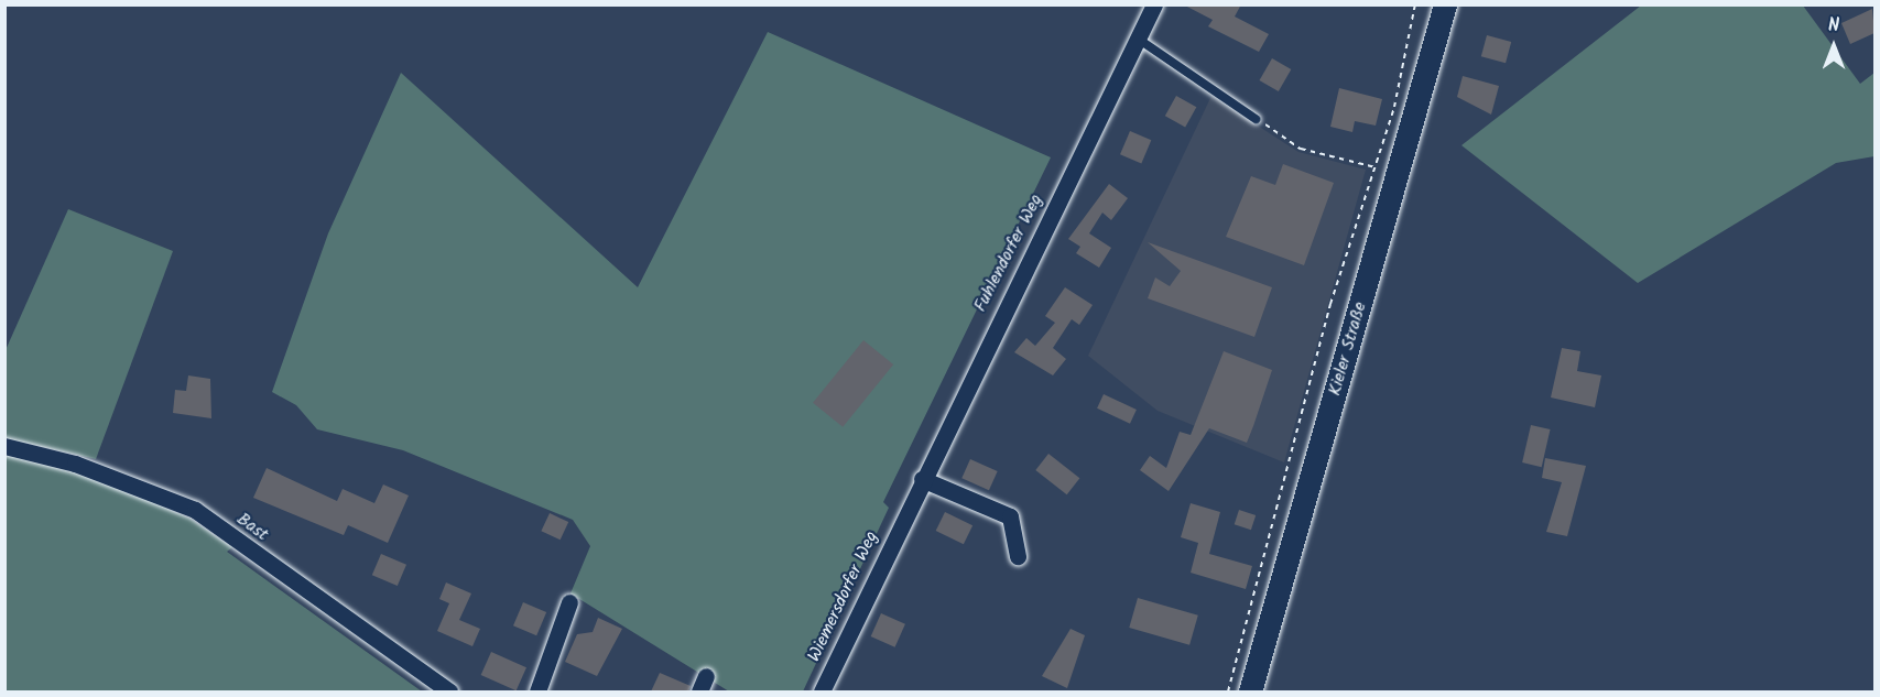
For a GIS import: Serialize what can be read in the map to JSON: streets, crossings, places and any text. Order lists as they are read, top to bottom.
{
  "streets": {
    "main road": ["Kieler Straße"],
    "street": ["Fuhlendorfer Weg", "Bast", "Wiemersdorfer Weg"]
  },
  "crossings": [
    ["Fuhlendorfer Weg", "Wiemersdorfer Weg"]
  ],
  "north": "top"
}
